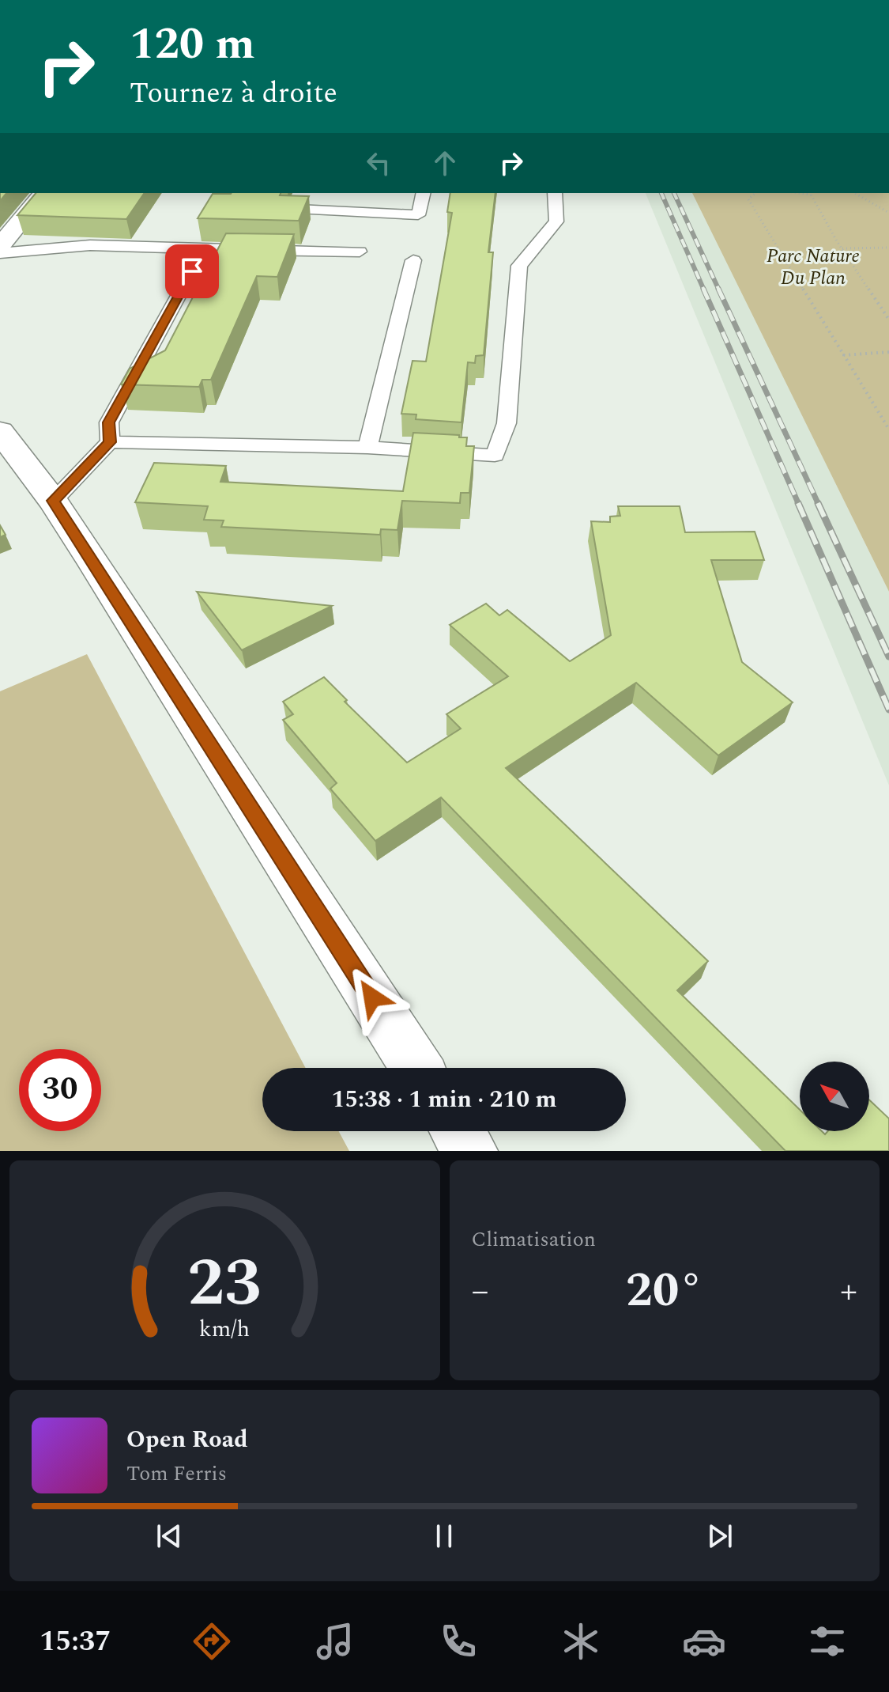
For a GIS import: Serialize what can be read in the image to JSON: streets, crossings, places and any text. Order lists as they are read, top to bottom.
{
  "parks": ["Parc Nature Du Plan"],
  "north": "top left",
  "page": {
    "turn": ["120 m", "Tournez à droite"],
    "limit": "30",
    "trip": "15:38 · 1 min · 210 m",
    "tile": "Climatisation",
    "heat": ["−", "20°", "+"],
    "song": ["Open Road", "Tom Ferris"],
    "tabs": "15:37",
    "gauge": ["23", "km/h"]
  }
}
